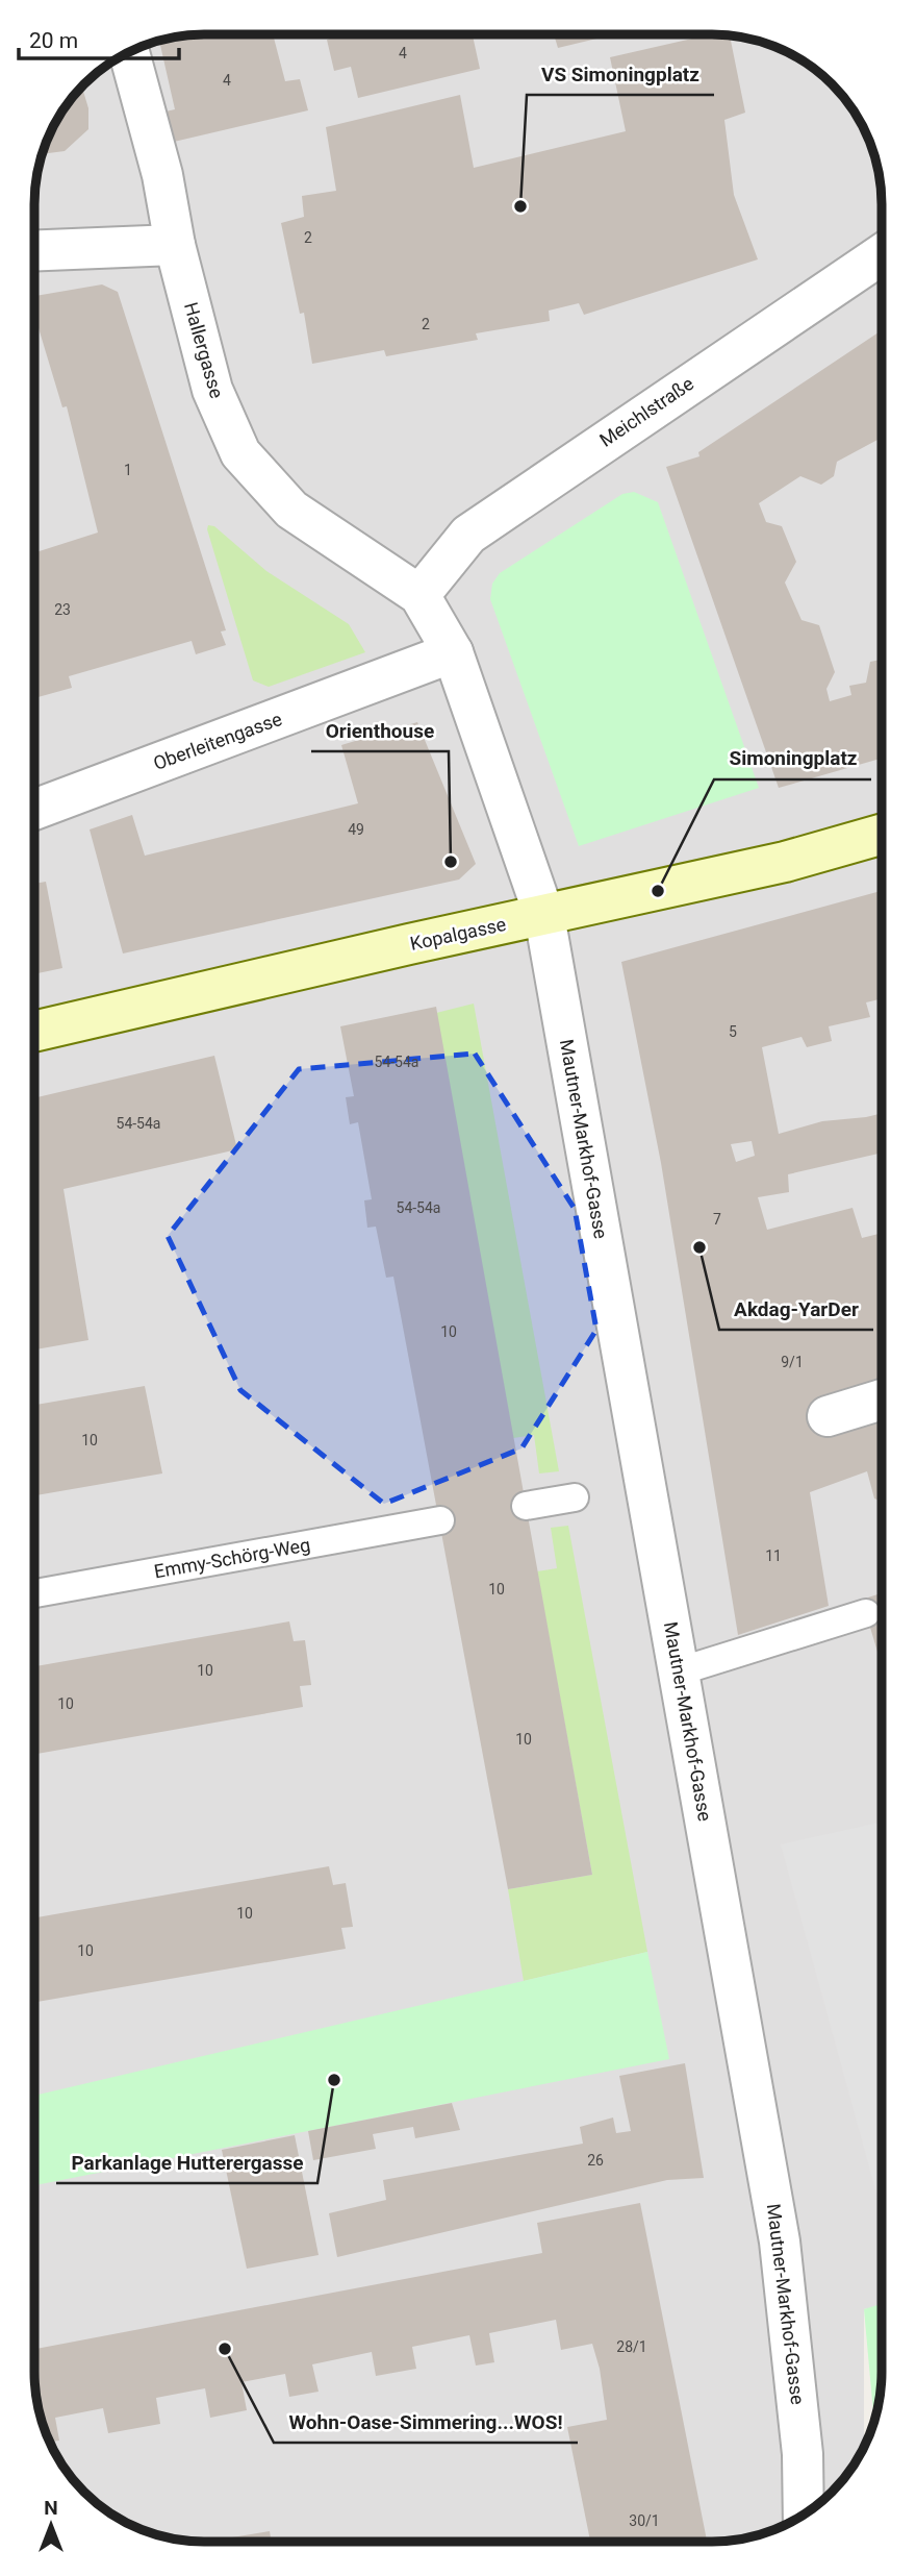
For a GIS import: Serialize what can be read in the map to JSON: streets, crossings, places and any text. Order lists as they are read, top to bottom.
{
  "streets": {
    "street": [
      "Hallergasse",
      "Meichlstraße",
      "Oberleitengasse",
      "Kopalgasse",
      "Mautner-Markhof-Gasse"
    ],
    "lane": ["Emmy-Schörg-Weg"]
  },
  "crossings": [
    ["Hallergasse", "Meichlstraße"],
    ["Hallergasse", "Oberleitengasse"],
    ["Hallergasse", "Mautner-Markhof-Gasse"],
    ["Oberleitengasse", "Mautner-Markhof-Gasse"],
    ["Kopalgasse", "Mautner-Markhof-Gasse"]
  ],
  "places": [
    "VS Simoningplatz",
    "Orienthouse",
    "Simoningplatz",
    "Akdag-YarDer",
    "Parkanlage Hutterergasse",
    "Wohn-Oase-Simmering...WOS!"
  ],
  "house_numbers": [
    "4",
    "4",
    "2",
    "2",
    "1",
    "23",
    "49",
    "5",
    "54-54a",
    "54-54a",
    "54-54a",
    "7",
    "10",
    "9/1",
    "10",
    "11",
    "10",
    "10",
    "10",
    "10",
    "10",
    "10",
    "26",
    "28/1",
    "30/1"
  ],
  "scale_bar": "20 m",
  "north": "top"
}
